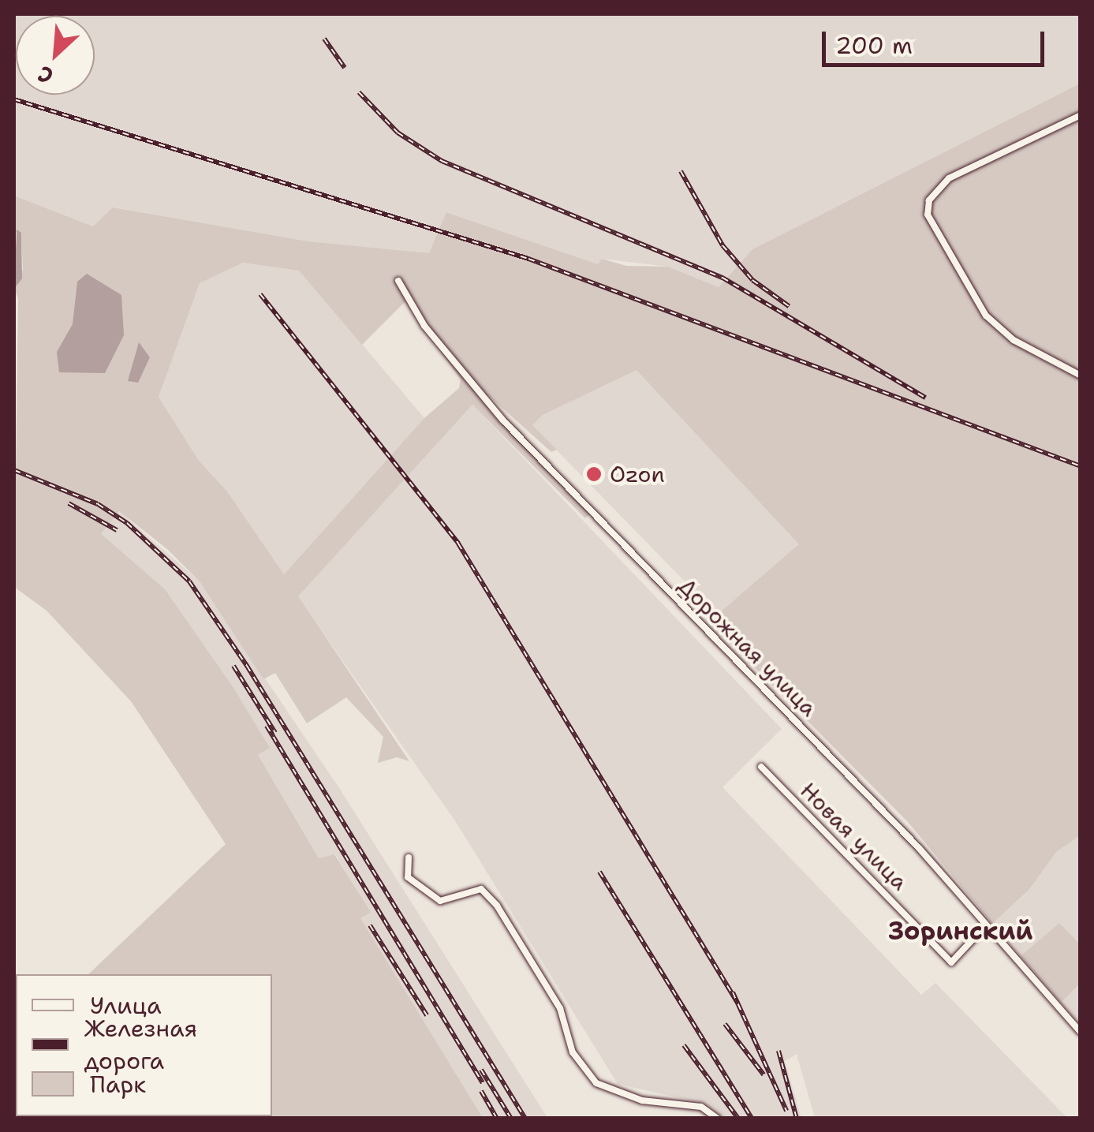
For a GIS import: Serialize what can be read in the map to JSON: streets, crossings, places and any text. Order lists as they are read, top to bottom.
{
  "streets": {
    "street": ["Дорожная улица", "Новая улица"]
  },
  "crossings": [
    ["Дорожная улица", "Новая улица"]
  ],
  "districts": ["Зоринский"],
  "places": ["Ozon"],
  "legend": ["Улица", "Железная дорога", "Парк"],
  "scale_bar": "200 m",
  "north": "bottom left"
}
